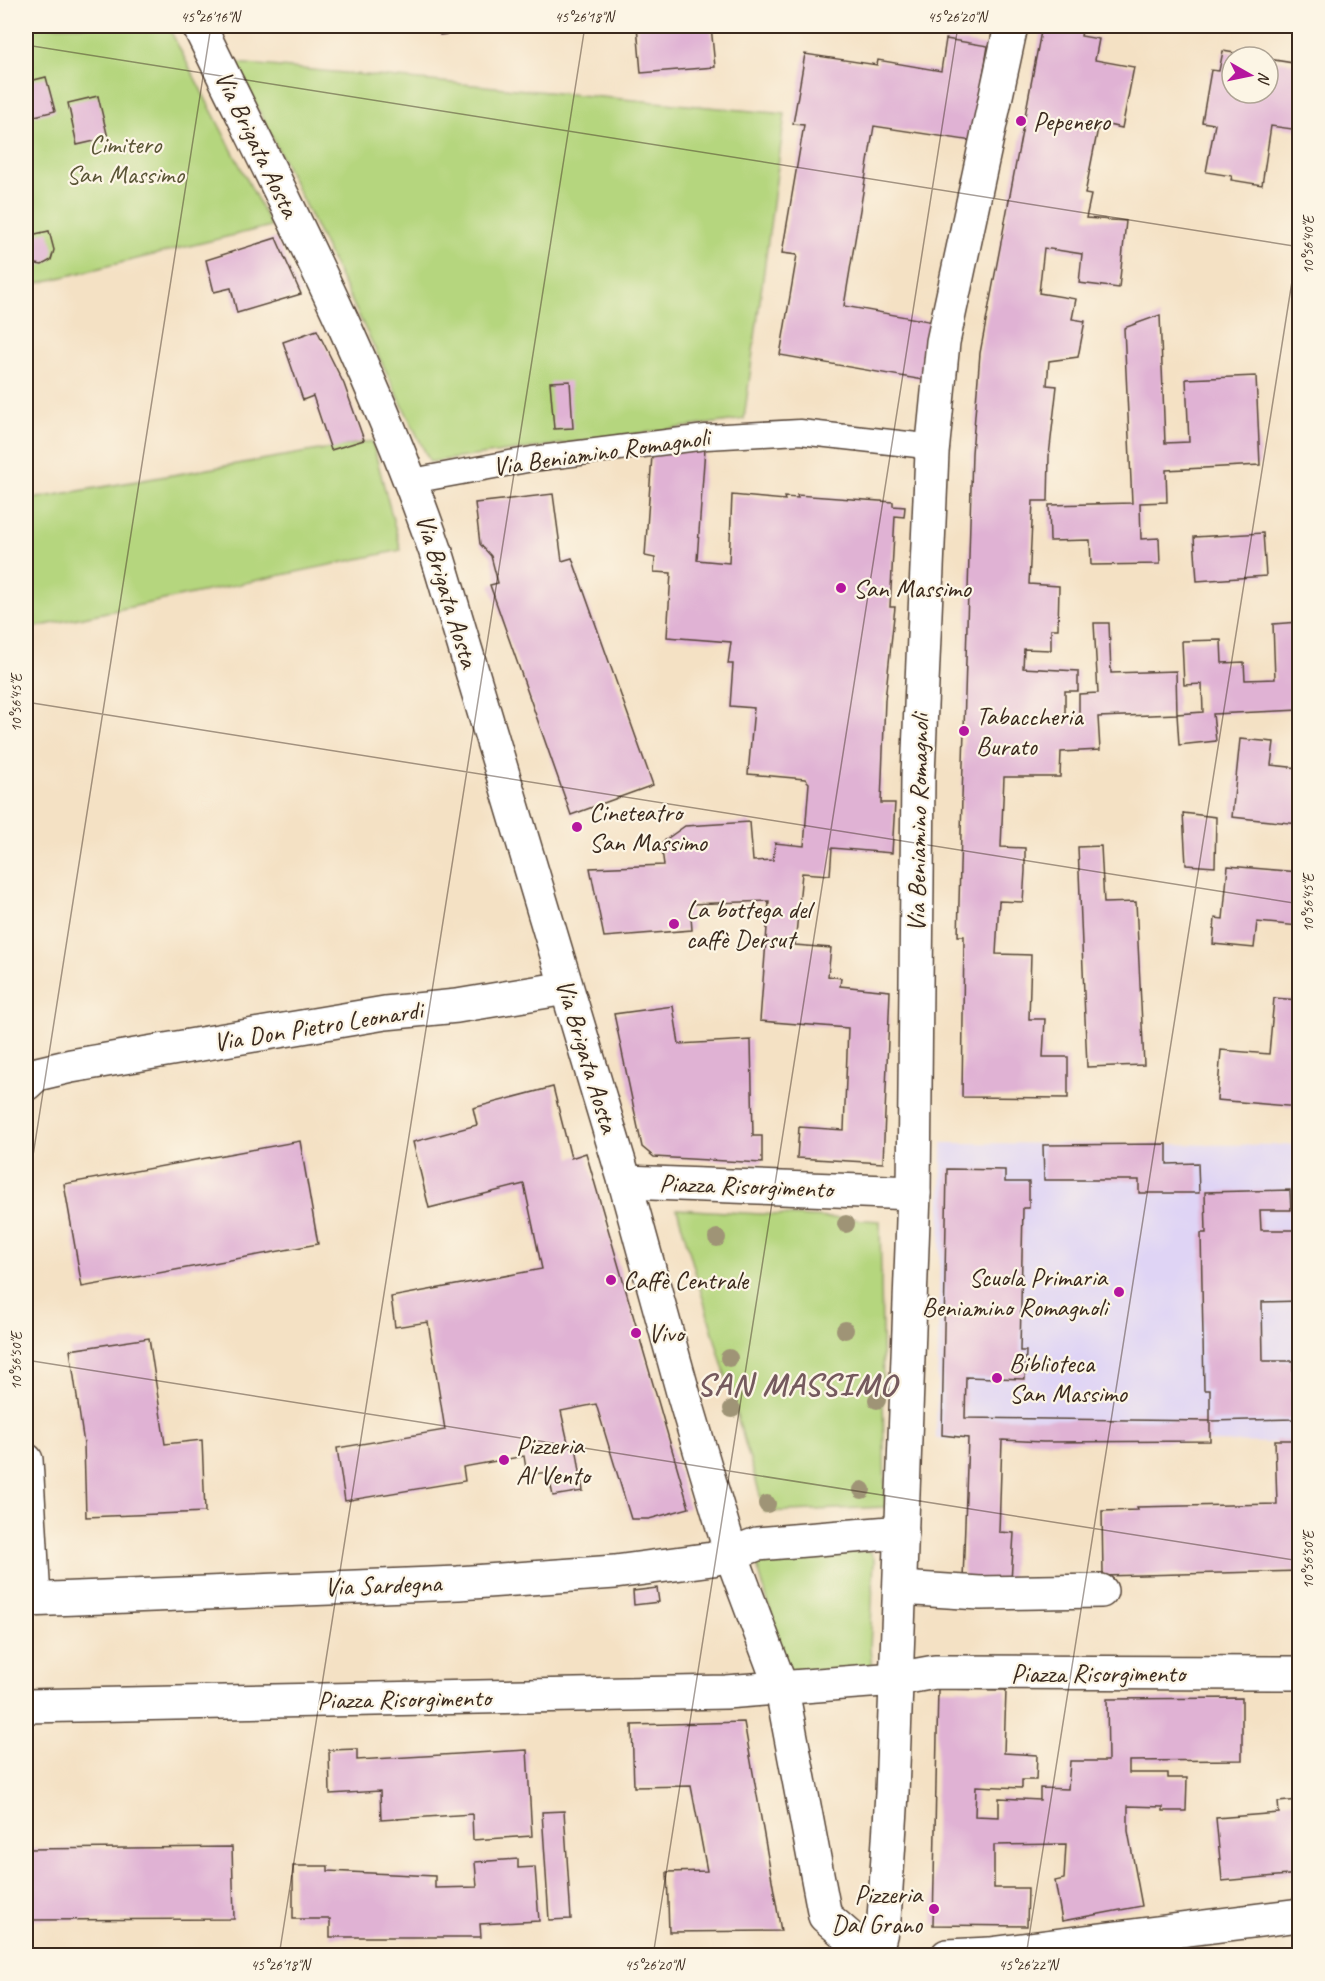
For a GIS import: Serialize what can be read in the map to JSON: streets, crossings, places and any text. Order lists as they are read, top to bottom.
{
  "streets": {
    "street": [
      "Via Brigata Aosta",
      "Via Beniamino Romagnoli",
      "Via Don Pietro Leonardi",
      "Piazza Risorgimento",
      "Via Sardegna"
    ]
  },
  "crossings": [
    ["Via Brigata Aosta", "Via Beniamino Romagnoli"],
    ["Via Brigata Aosta", "Via Don Pietro Leonardi"],
    ["Via Brigata Aosta", "Piazza Risorgimento"],
    ["Via Beniamino Romagnoli", "Piazza Risorgimento"],
    ["Piazza Risorgimento", "Via Sardegna"]
  ],
  "districts": ["SAN MASSIMO"],
  "parks": ["Cimitero San Massimo"],
  "places": [
    "Pepenero",
    "San Massimo",
    "Tabaccheria Burato",
    "Cineteatro San Massimo",
    "La bottega del caffè Dersut",
    "Caffè Centrale",
    "Scuola Primaria Beniamino Romagnoli",
    "Vivo",
    "Biblioteca San Massimo",
    "Pizzeria Al Vento",
    "Pizzeria Dal Grano"
  ],
  "north": "right",
  "coordinates": [
    "45°26'16\"N",
    "45°26'18\"N",
    "45°26'20\"N",
    "10°56'40\"E",
    "10°56'45\"E",
    "10°56'50\"E",
    "45°26'22\"N"
  ]
}
